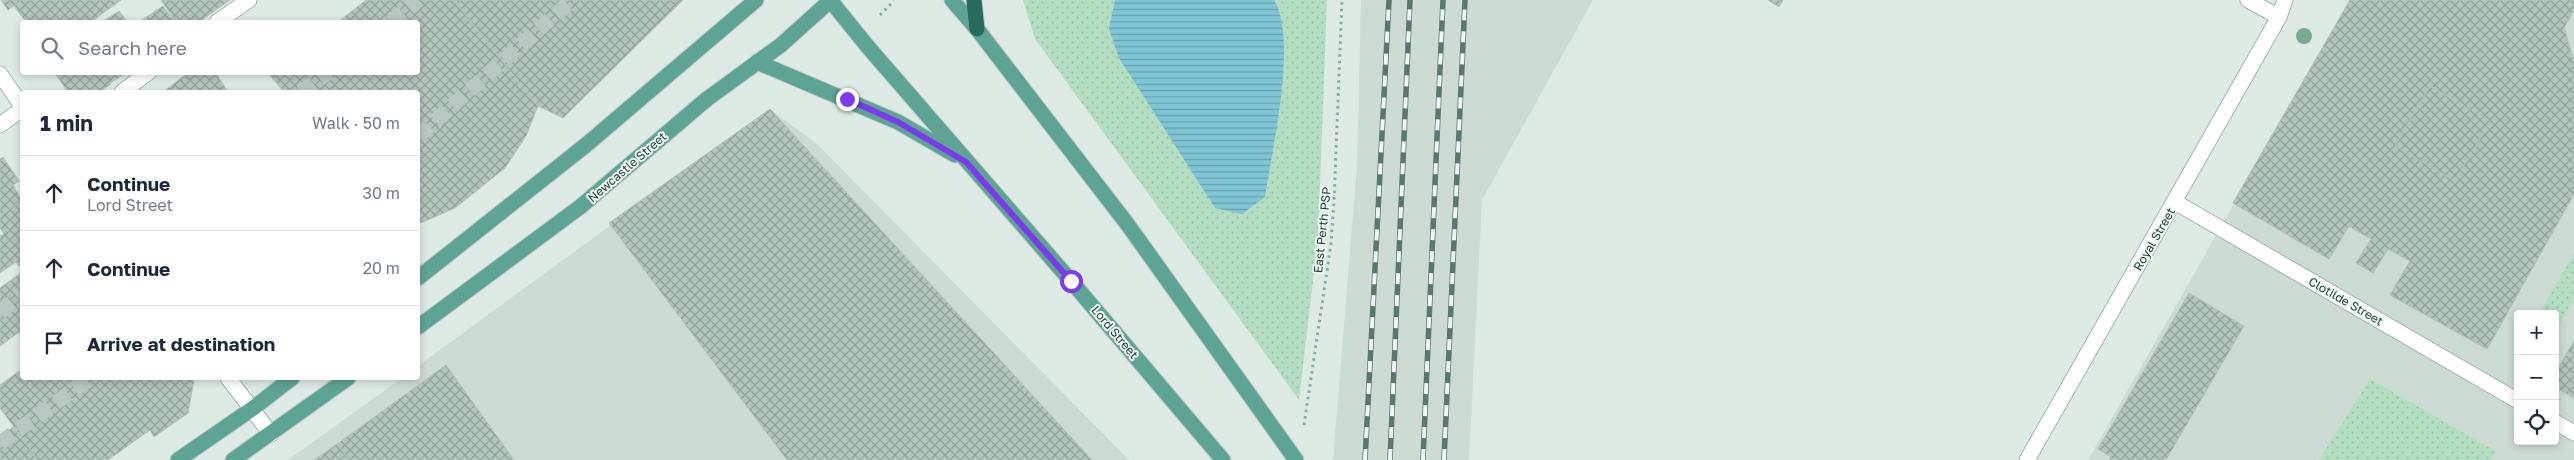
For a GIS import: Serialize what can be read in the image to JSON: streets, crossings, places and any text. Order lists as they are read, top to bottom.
{
  "streets": {
    "main road": ["Newcastle Street", "Lord Street"],
    "street": ["Royal Street", "Clotilde Street"],
    "path": ["East Perth PSP"]
  },
  "crossings": [
    ["Newcastle Street", "Lord Street"],
    ["Royal Street", "Clotilde Street"]
  ],
  "page": {
    "search": "Search here",
    "heading": ["1 min", "Walk · 50 m"],
    "list": [
      ["Continue", "Lord Street", "30 m"],
      ["Continue", "20 m"],
      "Arrive at destination"
    ],
    "map_buttons": ["+", "−"]
  }
}
